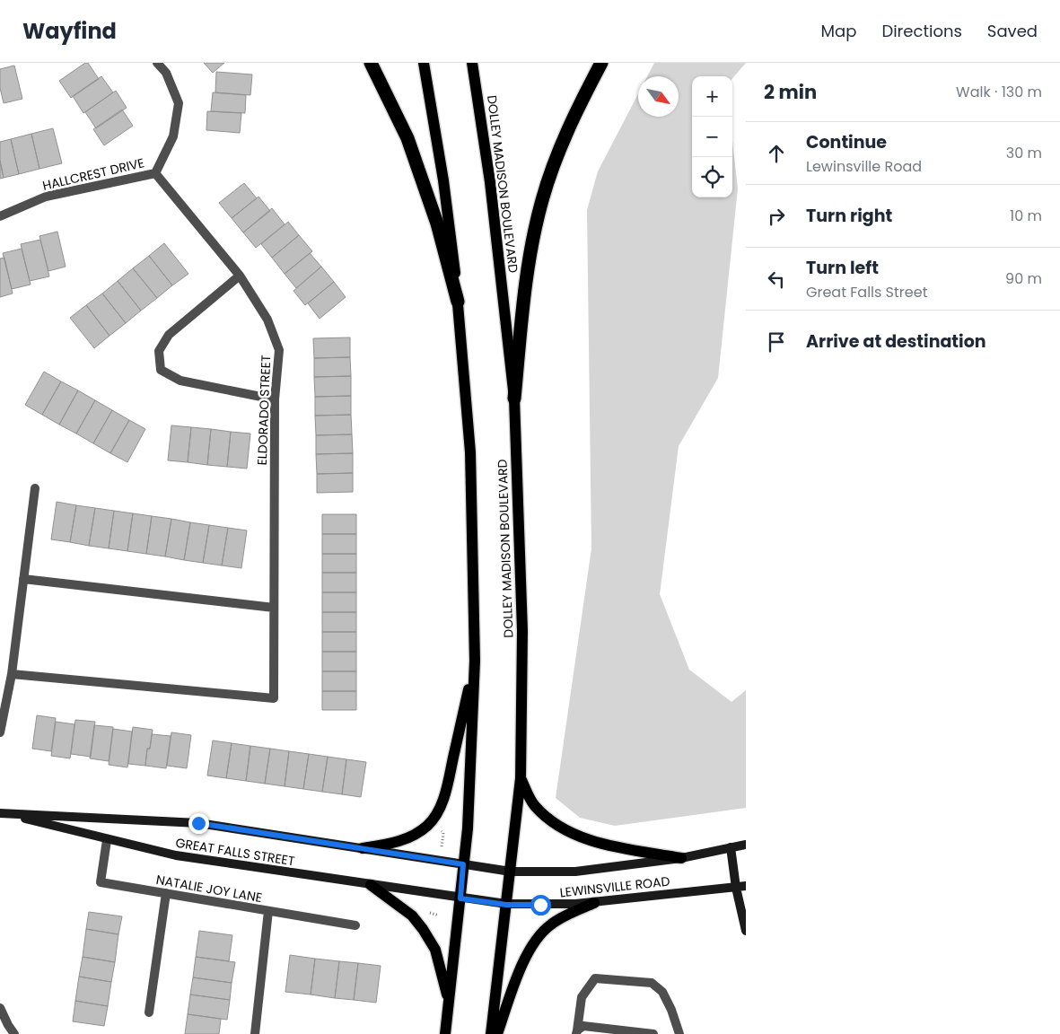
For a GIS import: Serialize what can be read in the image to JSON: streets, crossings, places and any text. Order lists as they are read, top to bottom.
{
  "streets": {
    "main road": ["DOLLEY MADISON BOULEVARD", "GREAT FALLS STREET", "LEWINSVILLE ROAD"],
    "street": ["HALLCREST DRIVE", "ELDORADO STREET", "NATALIE JOY LANE"]
  },
  "crossings": [
    ["HALLCREST DRIVE", "ELDORADO STREET"],
    ["DOLLEY MADISON BOULEVARD", "LEWINSVILLE ROAD"],
    ["GREAT FALLS STREET", "LEWINSVILLE ROAD"],
    ["GREAT FALLS STREET", "NATALIE JOY LANE"]
  ],
  "north": "bottom right",
  "page": {
    "header": "Wayfind",
    "nav": ["Map", "Directions", "Saved"],
    "heading": ["2 min", "Walk · 130 m"],
    "map_buttons": ["+", "−"],
    "list": [
      ["Continue", "Lewinsville Road", "30 m"],
      ["Turn right", "10 m"],
      ["Turn left", "Great Falls Street", "90 m"],
      "Arrive at destination"
    ]
  }
}
